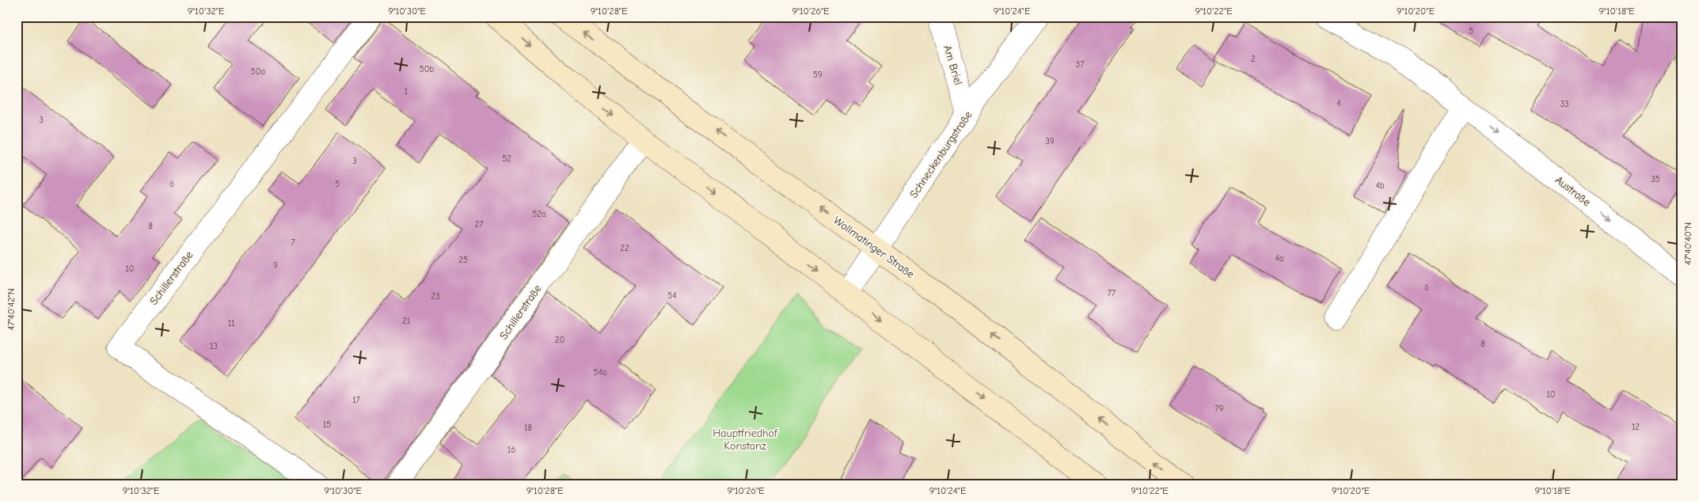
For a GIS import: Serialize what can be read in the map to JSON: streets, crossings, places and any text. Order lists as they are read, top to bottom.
{
  "streets": {
    "main road": ["Wollmatinger Straße"],
    "street": [
      "Am Briel",
      "Schneckenburgstraße",
      "Austraße",
      "Schillerstraße"
    ]
  },
  "crossings": [
    ["Am Briel", "Schneckenburgstraße"],
    ["Schneckenburgstraße", "Wollmatinger Straße"]
  ],
  "one_way": ["Austraße"],
  "parks": ["Hauptfriedhof Konstanz"],
  "house_numbers": [
    "5",
    "2",
    "37",
    "50b",
    "50a",
    "59",
    "1",
    "4",
    "33",
    "3",
    "39",
    "52",
    "3",
    "35",
    "6",
    "5",
    "4b",
    "52a",
    "27",
    "8",
    "7",
    "22",
    "4a",
    "25",
    "9",
    "10",
    "6",
    "77",
    "54",
    "23",
    "21",
    "11",
    "20",
    "8",
    "13",
    "54a",
    "10",
    "17",
    "79",
    "15",
    "12",
    "18",
    "16"
  ],
  "coordinates": [
    "9°10'32\"E",
    "9°10'30\"E",
    "9°10'28\"E",
    "9°10'26\"E",
    "9°10'24\"E",
    "9°10'22\"E",
    "9°10'20\"E",
    "9°10'18\"E",
    "47°40'40\"N",
    "47°40'42\"N"
  ]
}
